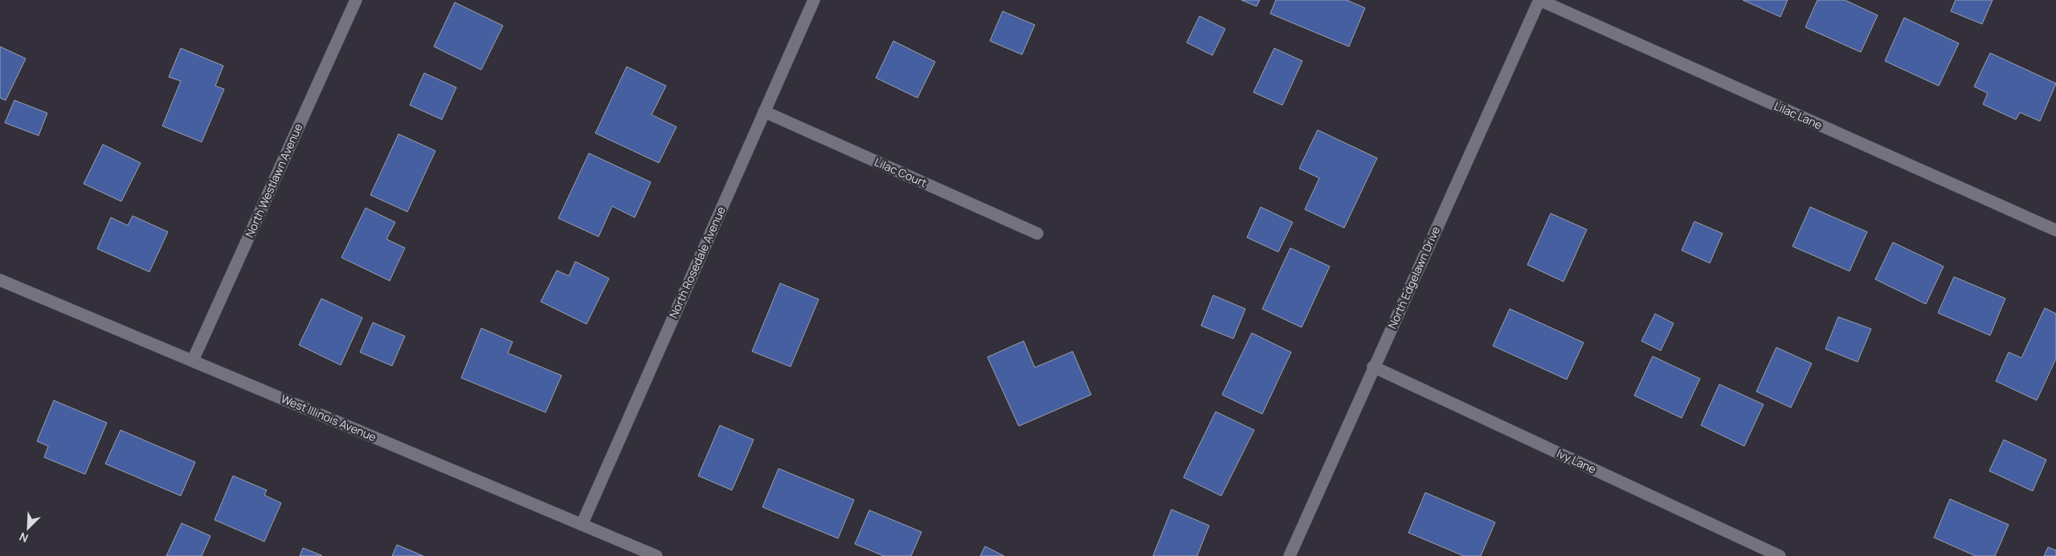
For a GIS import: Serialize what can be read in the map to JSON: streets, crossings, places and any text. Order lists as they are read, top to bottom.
{
  "streets": {
    "street": [
      "Lilac Lane",
      "Lilac Court",
      "North Westlawn Avenue",
      "North Rosedale Avenue",
      "North Edgelawn Drive",
      "West Illinois Avenue",
      "Ivy Lane"
    ]
  },
  "crossings": [
    ["Lilac Lane", "North Edgelawn Drive"],
    ["Lilac Court", "North Rosedale Avenue"],
    ["North Westlawn Avenue", "West Illinois Avenue"],
    ["North Rosedale Avenue", "West Illinois Avenue"],
    ["North Edgelawn Drive", "Ivy Lane"]
  ],
  "north": "bottom left"
}
